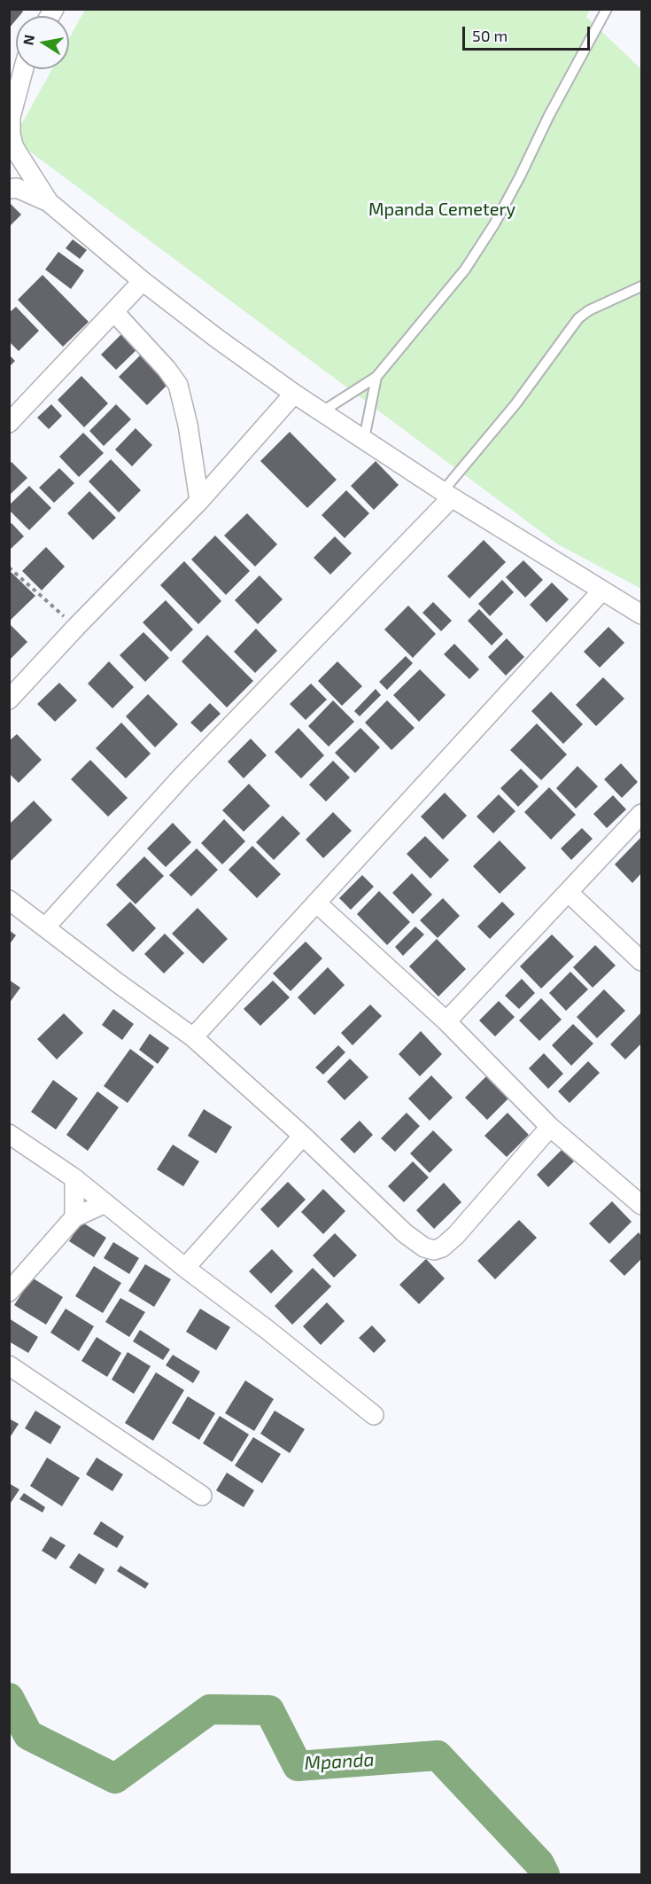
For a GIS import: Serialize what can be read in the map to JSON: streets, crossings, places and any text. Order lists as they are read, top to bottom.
{
  "water": ["Mpanda"],
  "parks": ["Mpanda Cemetery"],
  "scale_bar": "50 m",
  "north": "left"
}
